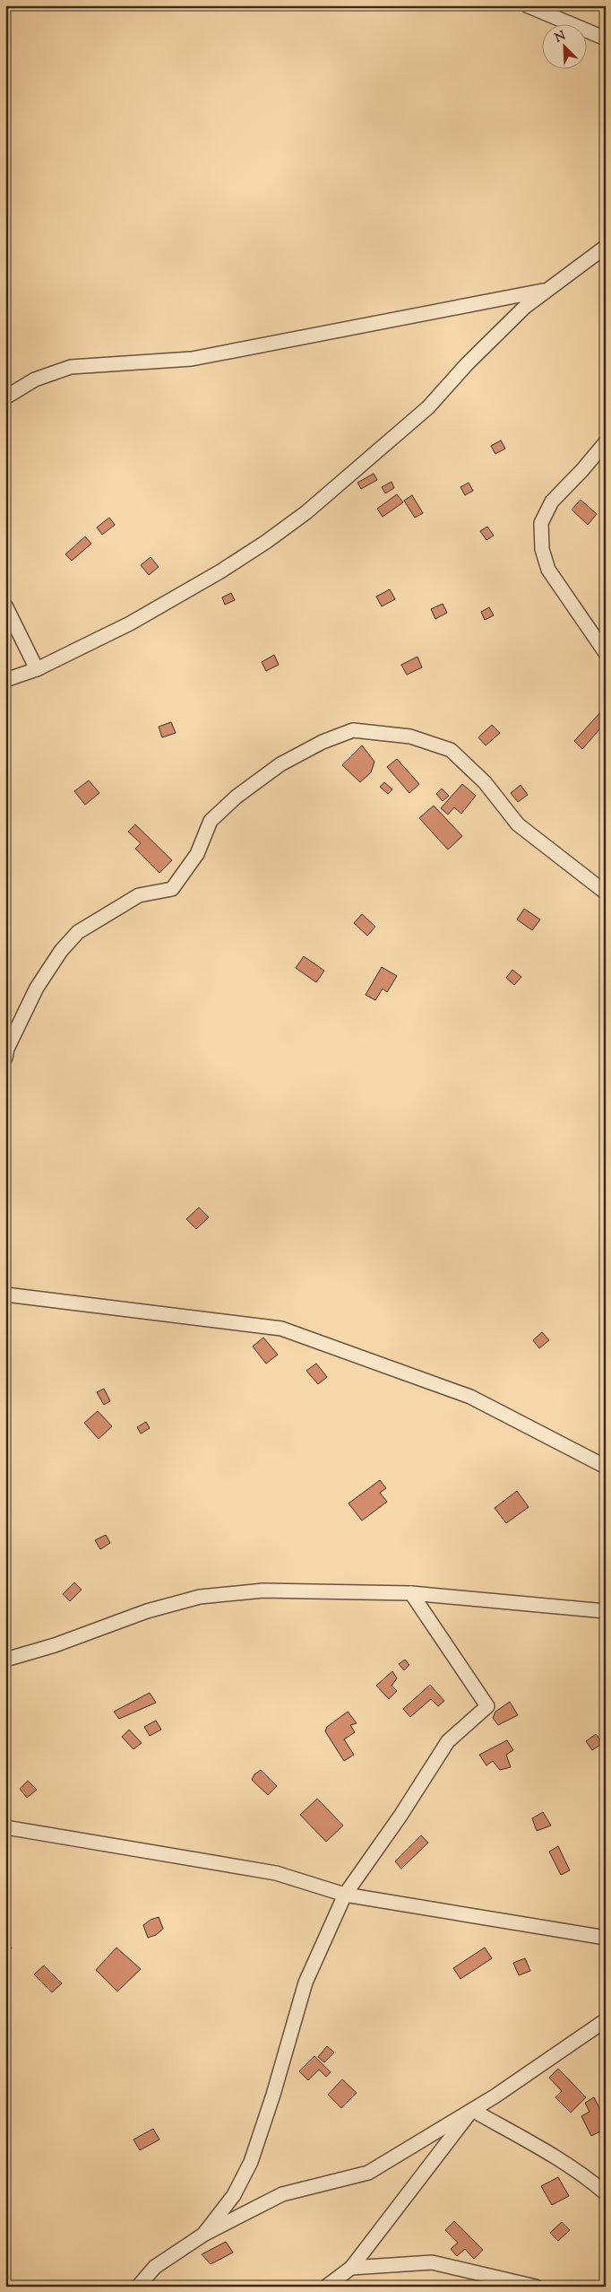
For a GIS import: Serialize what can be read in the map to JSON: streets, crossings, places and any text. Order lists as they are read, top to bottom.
{
  "north": "top left"
}
